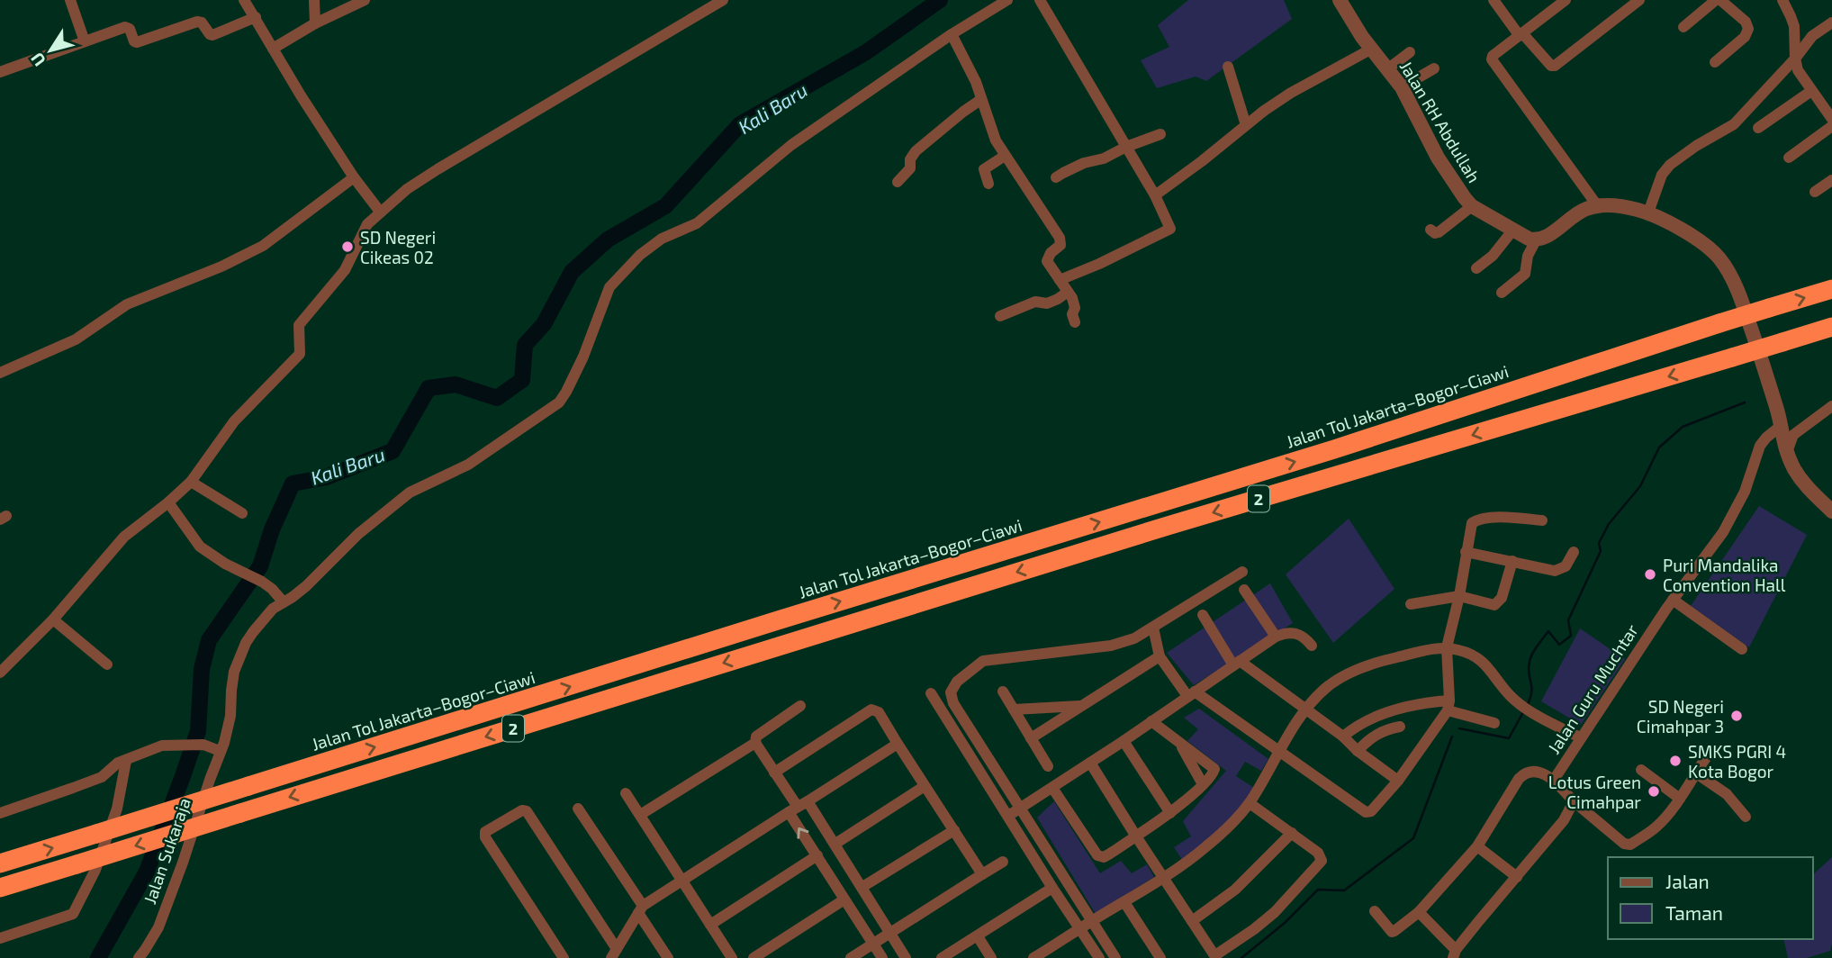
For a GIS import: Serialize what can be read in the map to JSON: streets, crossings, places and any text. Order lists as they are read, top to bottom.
{
  "streets": {
    "highway": ["Jalan Tol Jakarta–Bogor–Ciawi", "2"],
    "street": ["Jalan RH Abdullah", "Jalan Guru Muchtar", "Jalan Sukaraja"]
  },
  "water": ["Kali Baru"],
  "places": [
    "SD Negeri Cikeas 02",
    "Puri Mandalika Convention Hall",
    "SD Negeri Cimahpar 3",
    "SMKS PGRI 4 Kota Bogor",
    "Lotus Green Cimahpar"
  ],
  "legend": ["Jalan", "Taman"],
  "north": "bottom left"
}
